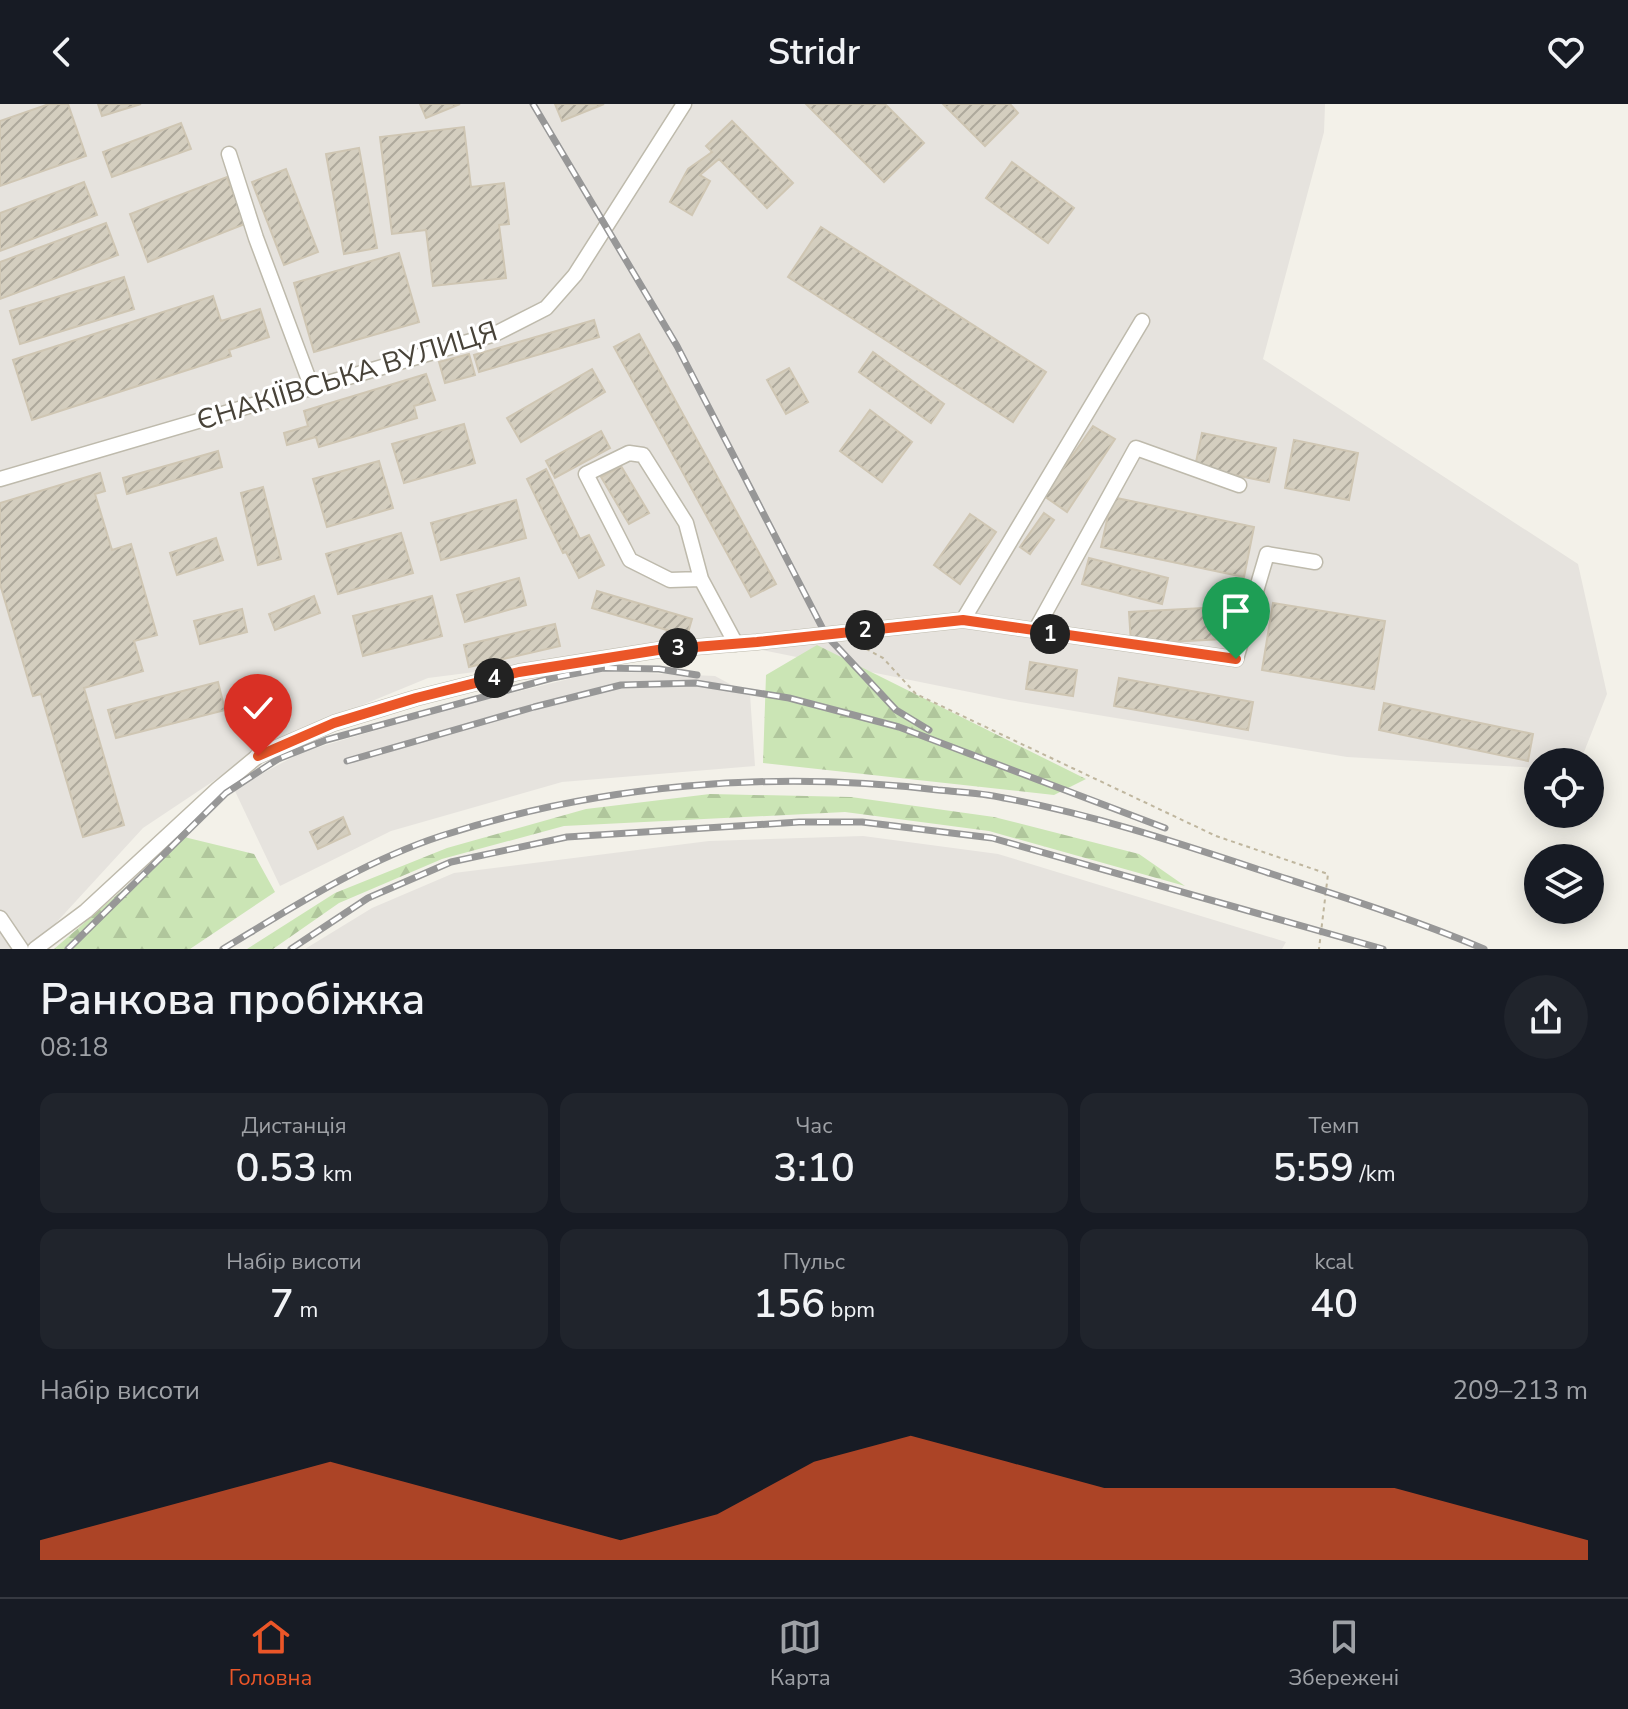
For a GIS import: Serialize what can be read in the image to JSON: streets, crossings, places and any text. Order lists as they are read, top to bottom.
{
  "streets": {
    "street": ["ЄНАКІЇВСЬКА ВУЛИЦЯ"]
  },
  "page": {
    "header": "Stridr",
    "pins": [
      "2",
      "1",
      "3",
      "4"
    ],
    "heading": ["Ранкова пробіжка", "08:18"],
    "stats": [
      ["Дистанція", "0.53 km"],
      ["Час", "3:10"],
      ["Темп", "5:59 /km"],
      ["Набір висоти", "7 m"],
      ["Пульс", "156 bpm"],
      ["kcal", "40"]
    ],
    "chart": ["Набір висоти", "209–213 m"],
    "tabs": ["Головна", "Карта", "Збережені"]
  }
}
